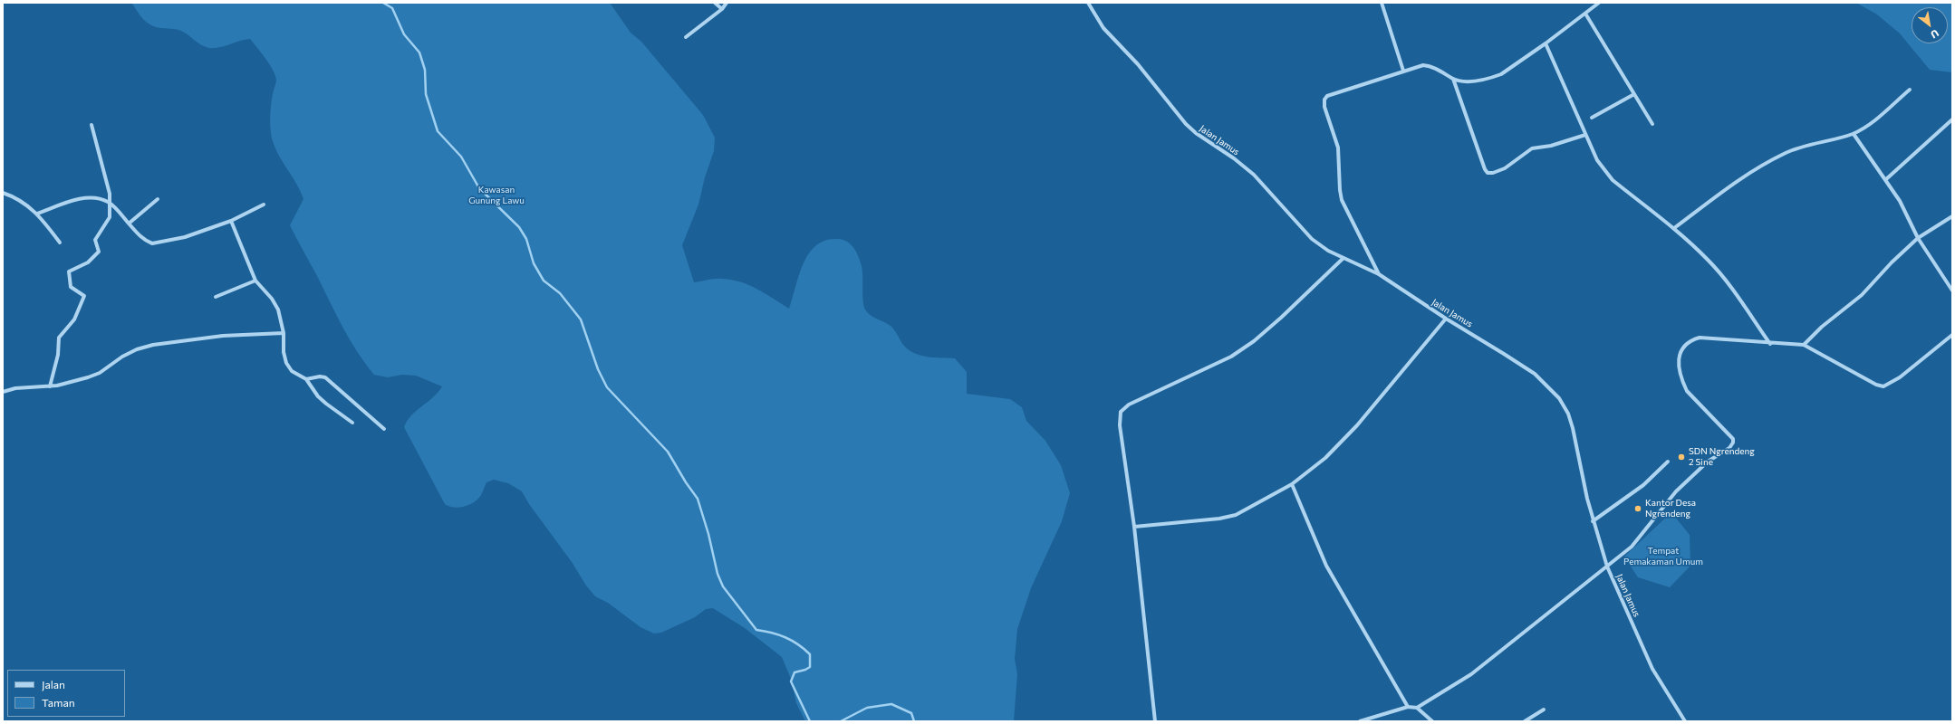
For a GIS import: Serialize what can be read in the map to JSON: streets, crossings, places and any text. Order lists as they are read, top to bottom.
{
  "streets": {
    "street": ["Jalan Jamus"]
  },
  "parks": ["Kawasan Gunung Lawu", "Tempat Pemakaman Umum"],
  "places": ["SDN Ngrendeng 2 Sine", "Kantor Desa Ngrendeng"],
  "legend": ["Jalan", "Taman"],
  "north": "bottom right"
}
